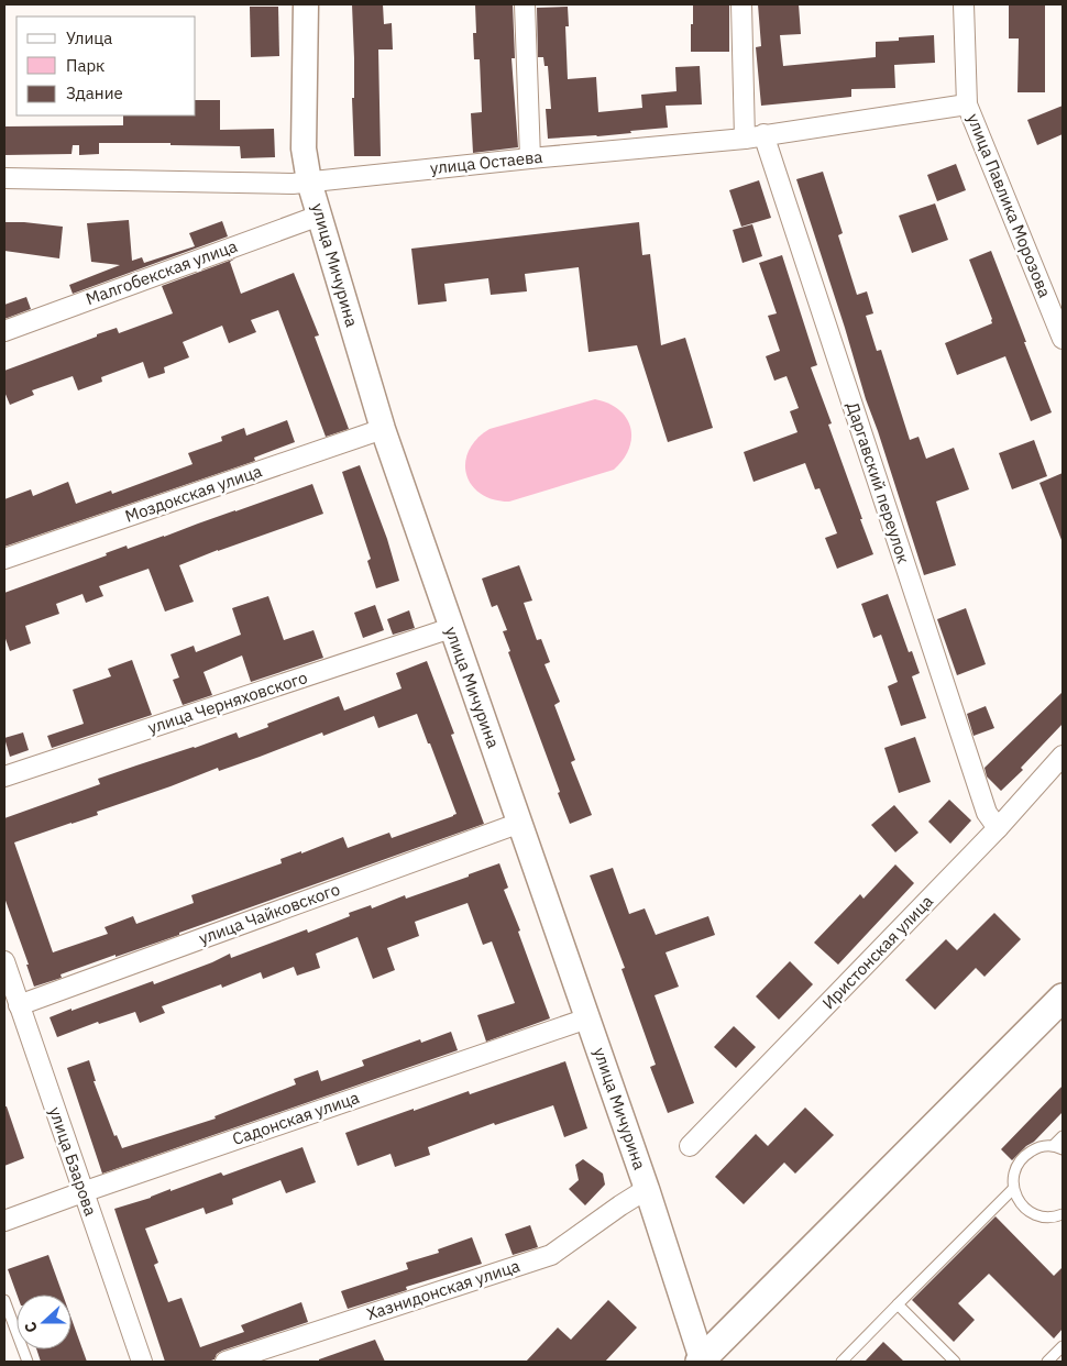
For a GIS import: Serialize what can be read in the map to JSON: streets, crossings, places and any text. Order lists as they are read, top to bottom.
{
  "streets": {
    "street": [
      "улица Остаева",
      "улица Павлика Морозова",
      "улица Мичурина",
      "Малгобекская улица",
      "Даргавский переулок",
      "Моздокская улица",
      "улица Черняховского",
      "улица Чайковского",
      "Иристонская улица",
      "Садонская улица",
      "улица Бзарова",
      "Хазнидонская улица"
    ]
  },
  "crossings": [
    ["улица Остаева", "улица Павлика Морозова"],
    ["улица Остаева", "улица Мичурина"],
    ["улица Остаева", "Даргавский переулок"],
    ["улица Мичурина", "Малгобекская улица"],
    ["улица Мичурина", "Моздокская улица"],
    ["улица Мичурина", "улица Черняховского"],
    ["улица Мичурина", "улица Чайковского"],
    ["улица Мичурина", "Садонская улица"],
    ["улица Мичурина", "Хазнидонская улица"],
    ["Даргавский переулок", "Иристонская улица"],
    ["улица Чайковского", "улица Бзарова"],
    ["Садонская улица", "улица Бзарова"]
  ],
  "legend": ["Улица", "Парк", "Здание"],
  "north": "left"
}
